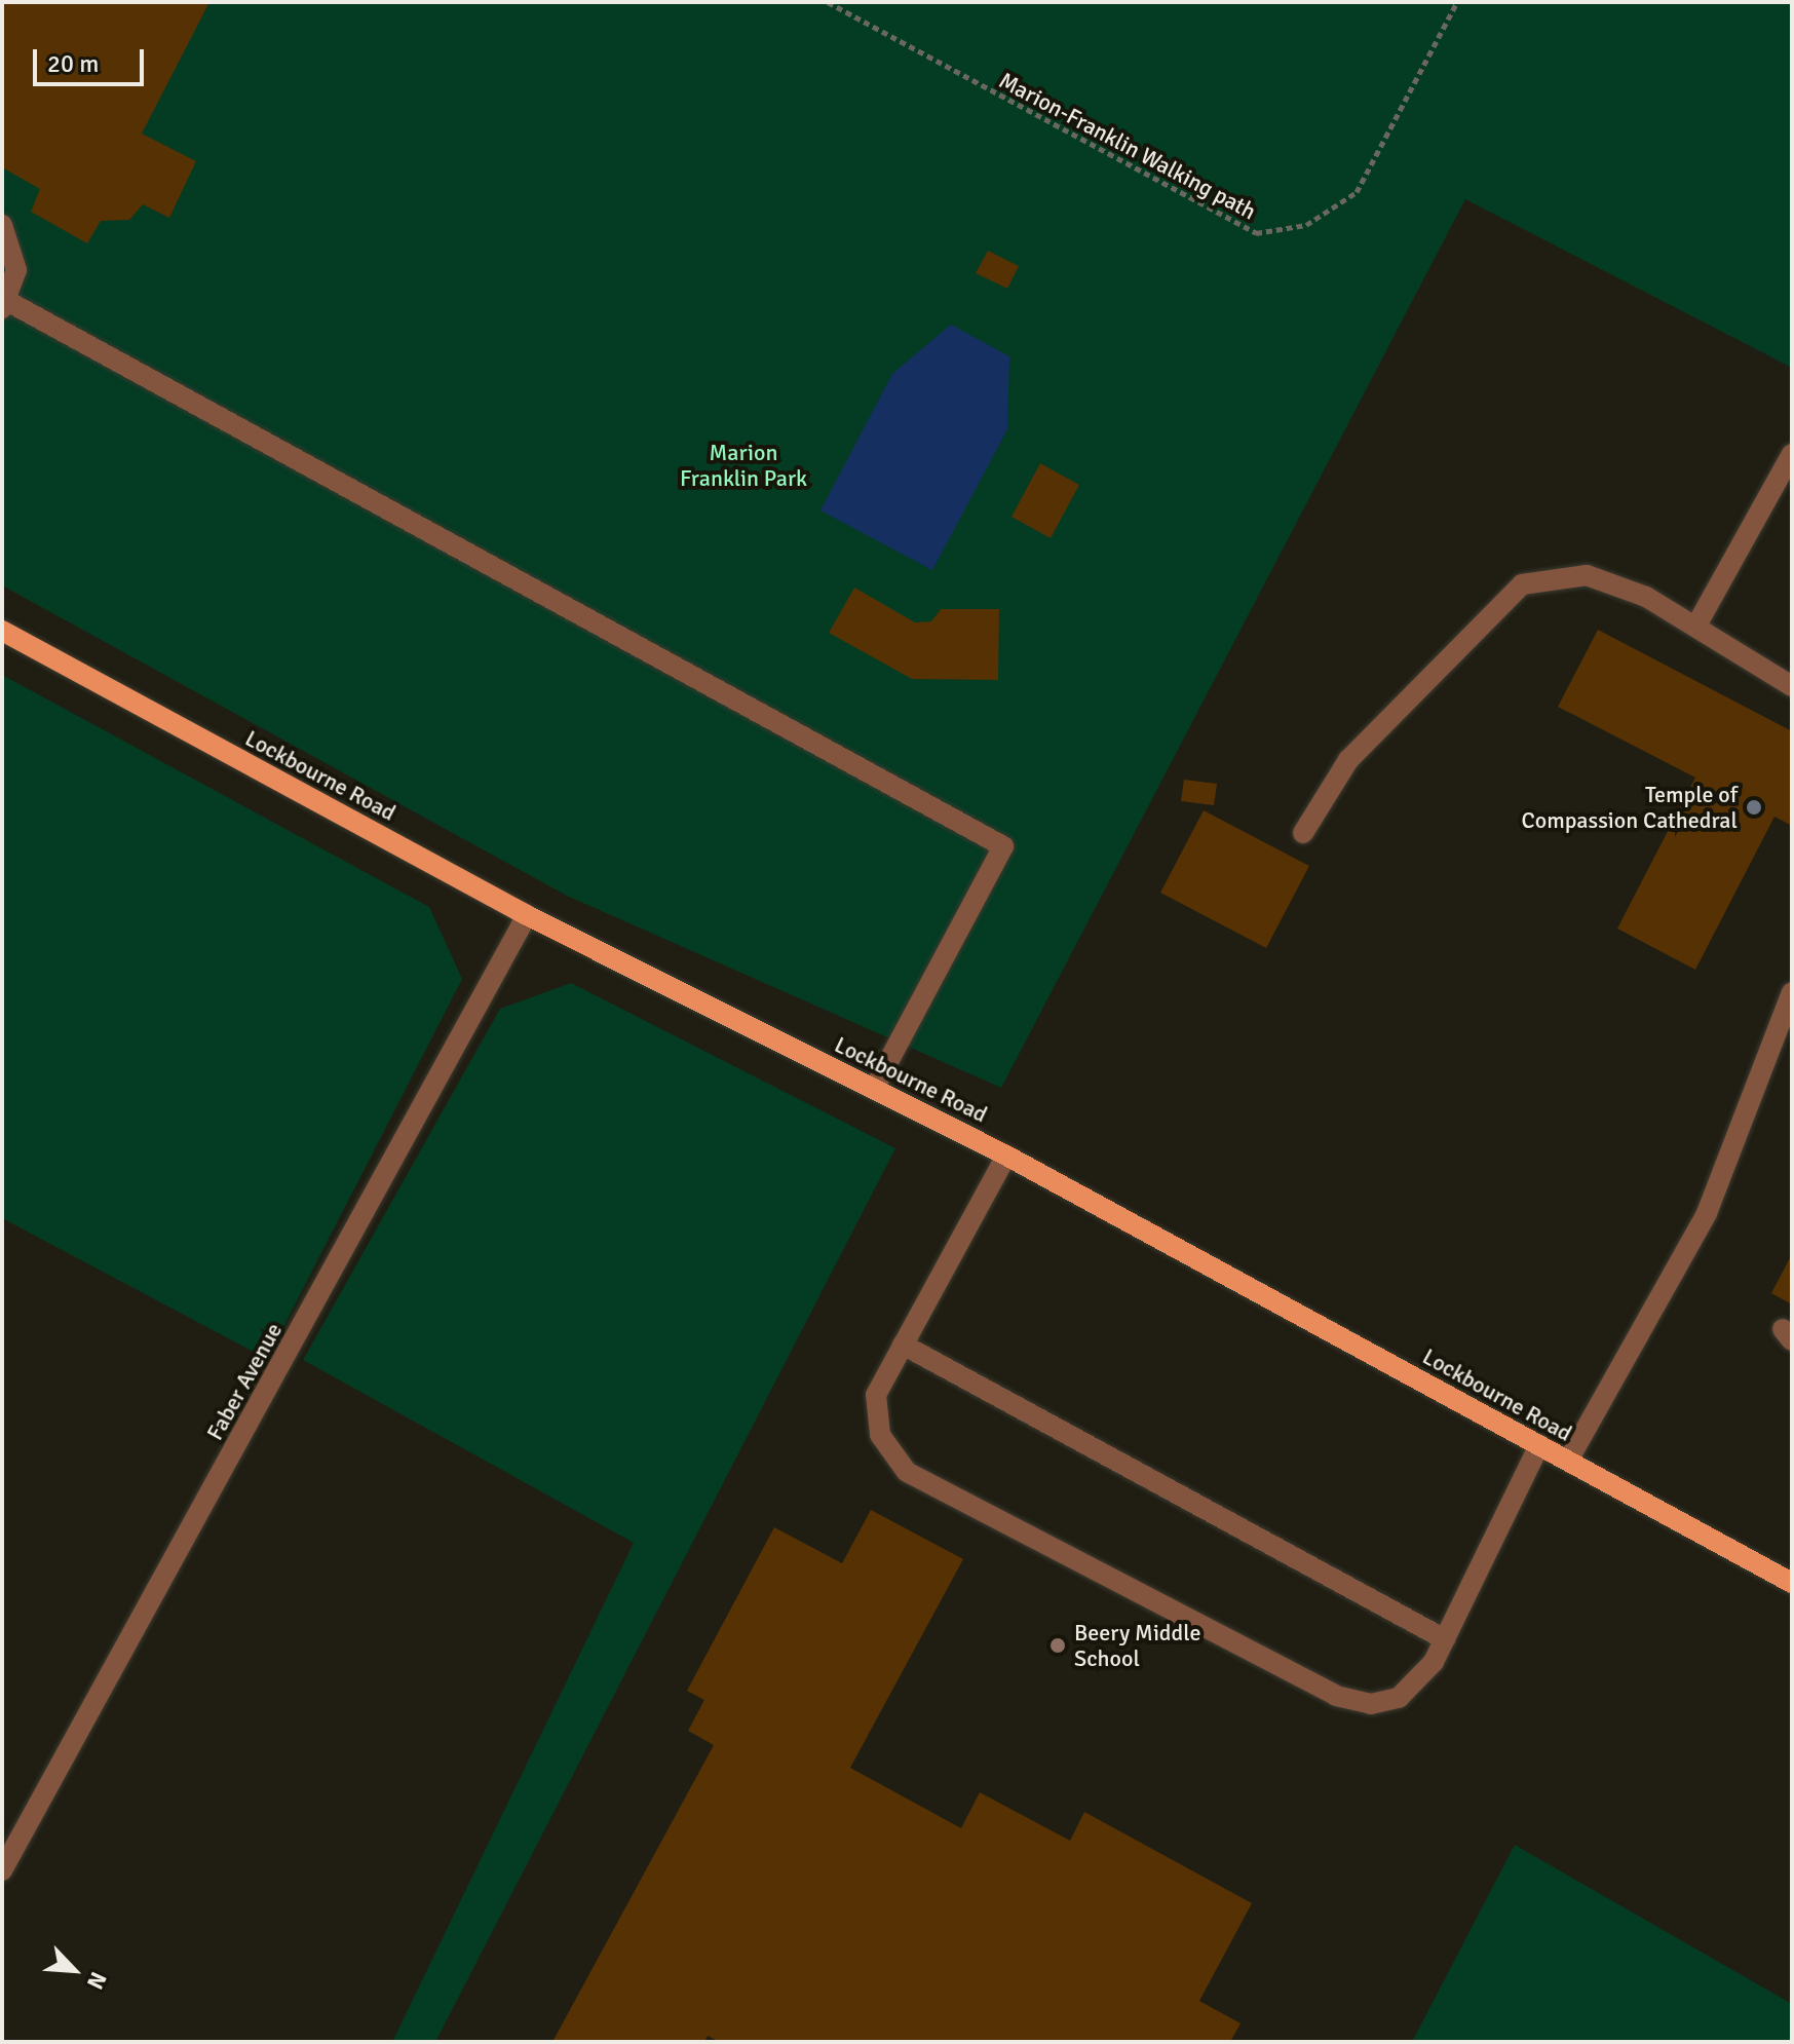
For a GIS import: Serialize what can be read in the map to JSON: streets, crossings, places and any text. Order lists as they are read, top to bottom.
{
  "streets": {
    "main road": ["Lockbourne Road"],
    "street": ["Faber Avenue"],
    "path": ["Marion-Franklin Walking path"]
  },
  "crossings": [
    ["Lockbourne Road", "Faber Avenue"]
  ],
  "parks": ["Marion Franklin Park"],
  "places": ["Temple of Compassion Cathedral", "Beery Middle School"],
  "scale_bar": "20 m",
  "north": "bottom right"
}
